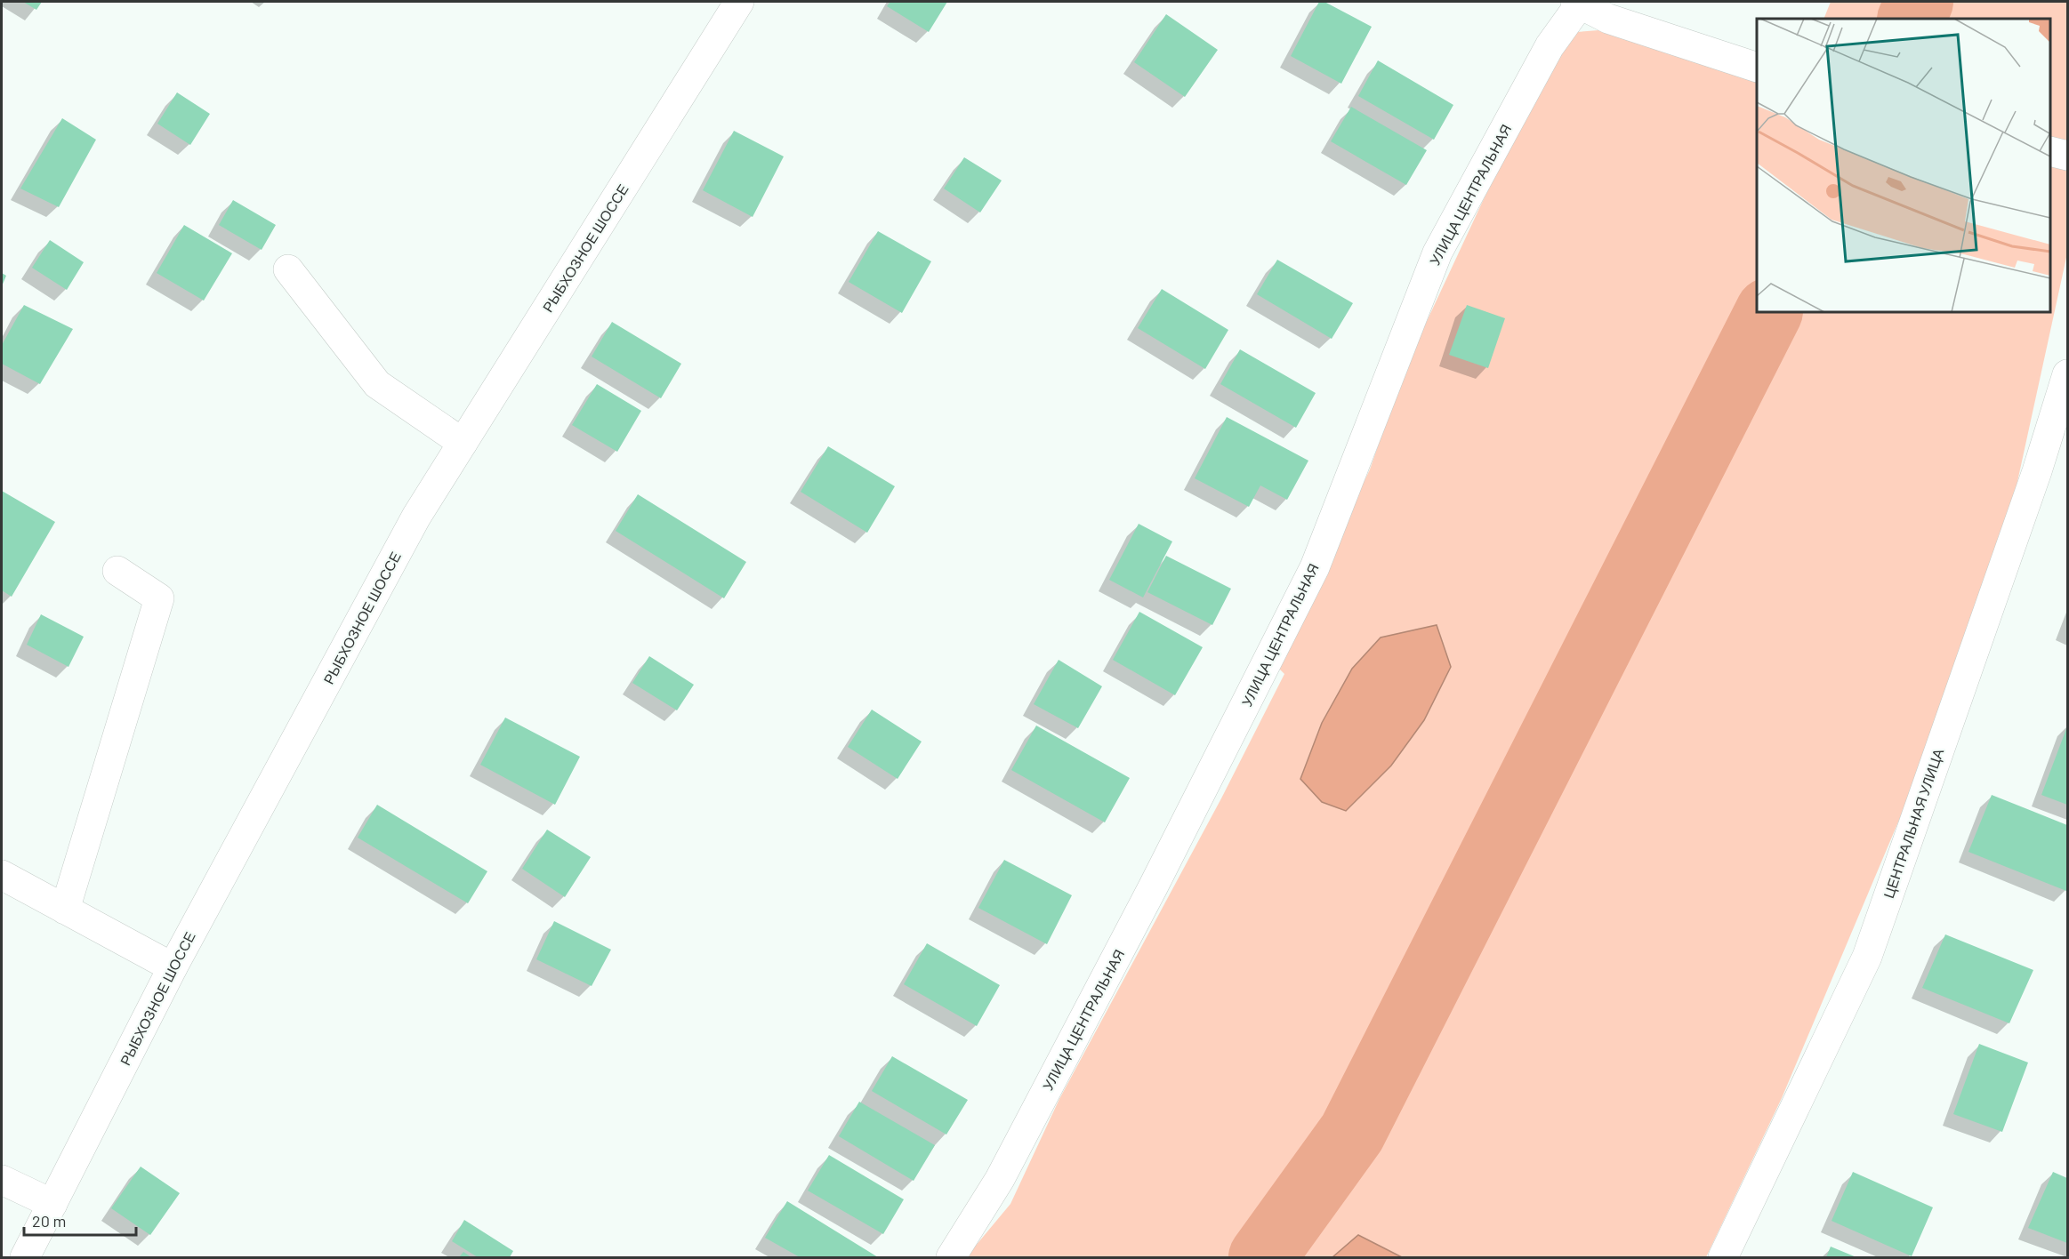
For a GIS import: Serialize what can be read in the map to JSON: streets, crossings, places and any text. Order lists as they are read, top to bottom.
{
  "streets": {
    "street": ["УЛИЦА ЦЕНТРАЛЬНАЯ", "РЫБХОЗНОЕ ШОССЕ", "ЦЕНТРАЛЬНАЯ УЛИЦА"]
  },
  "scale_bar": "20 m"
}
